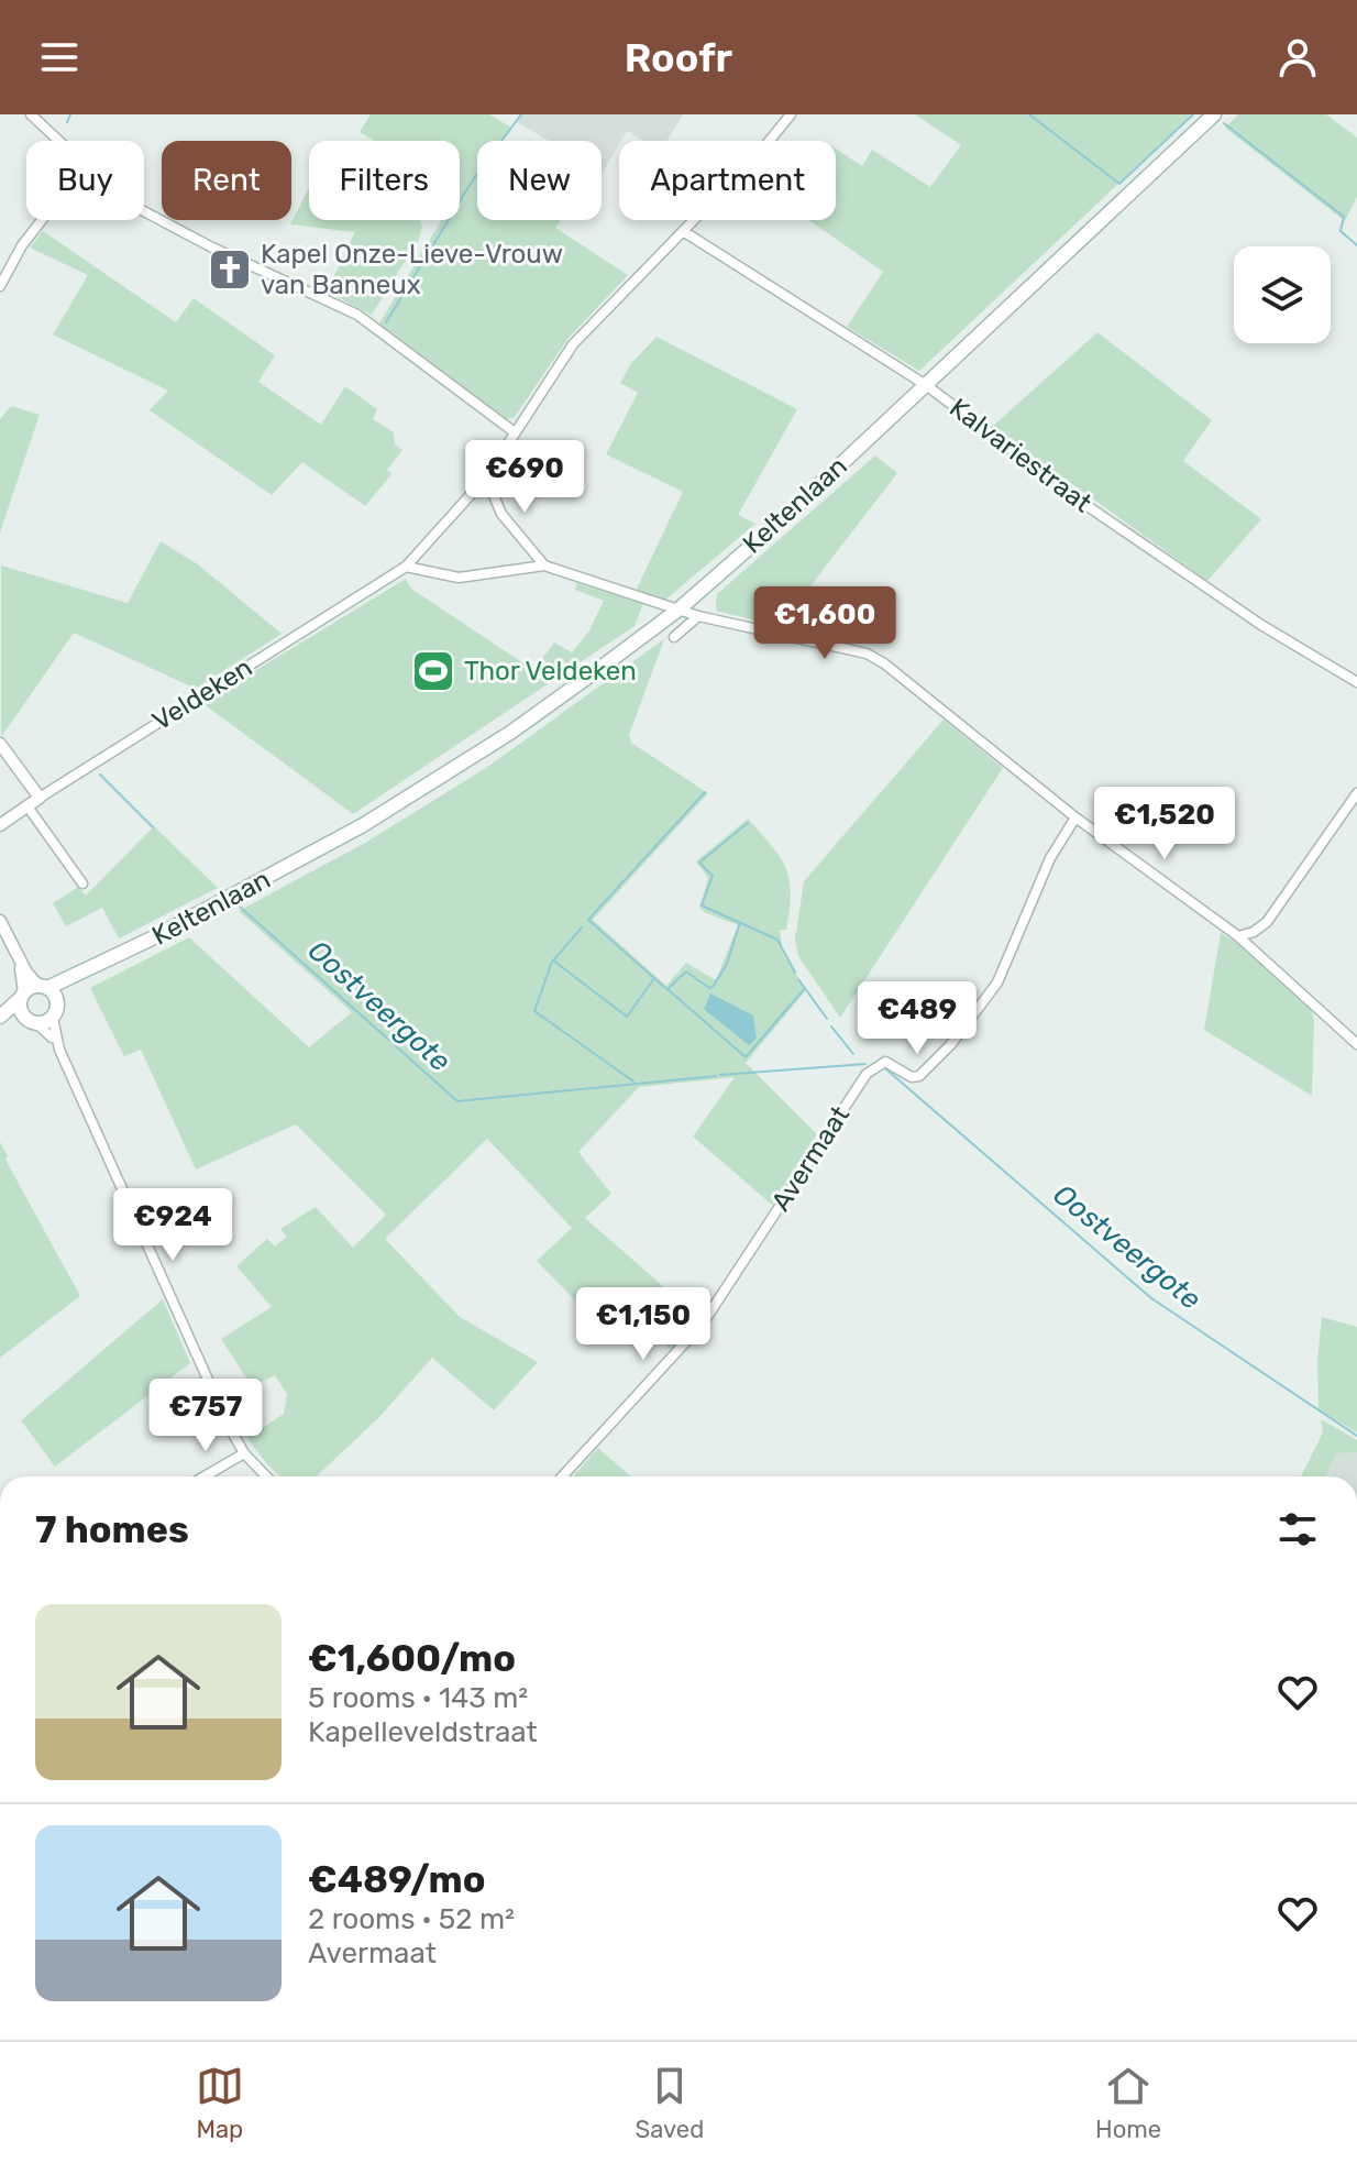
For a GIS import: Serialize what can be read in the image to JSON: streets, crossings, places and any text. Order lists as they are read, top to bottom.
{
  "streets": {
    "main road": ["Keltenlaan"],
    "street": ["Kalvariestraat", "Veldeken", "Avermaat"]
  },
  "crossings": [
    ["Kalvariestraat", "Keltenlaan"],
    ["Kalvariestraat", "Veldeken"]
  ],
  "water": ["Oostveergote"],
  "places": {
    "church": ["Kapel Onze-Lieve-Vrouw van Banneux"],
    "sports": ["Thor Veldeken"]
  },
  "page": {
    "header": "Roofr",
    "chip": [
      "Buy",
      "Rent",
      "Filters",
      "New",
      "Apartment"
    ],
    "price": [
      "€690",
      "€1,600",
      "€1,520",
      "€489",
      "€924",
      "€1,150",
      "€757"
    ],
    "heading": "7 homes",
    "list": [
      {
        "name": "€1,600/mo",
        "note": "5 rooms · 143 m² · Kapelleveldstraat"
      },
      {
        "name": "€489/mo",
        "note": "2 rooms · 52 m² · Avermaat"
      }
    ],
    "tabs": ["Map", "Saved", "Home"]
  }
}
